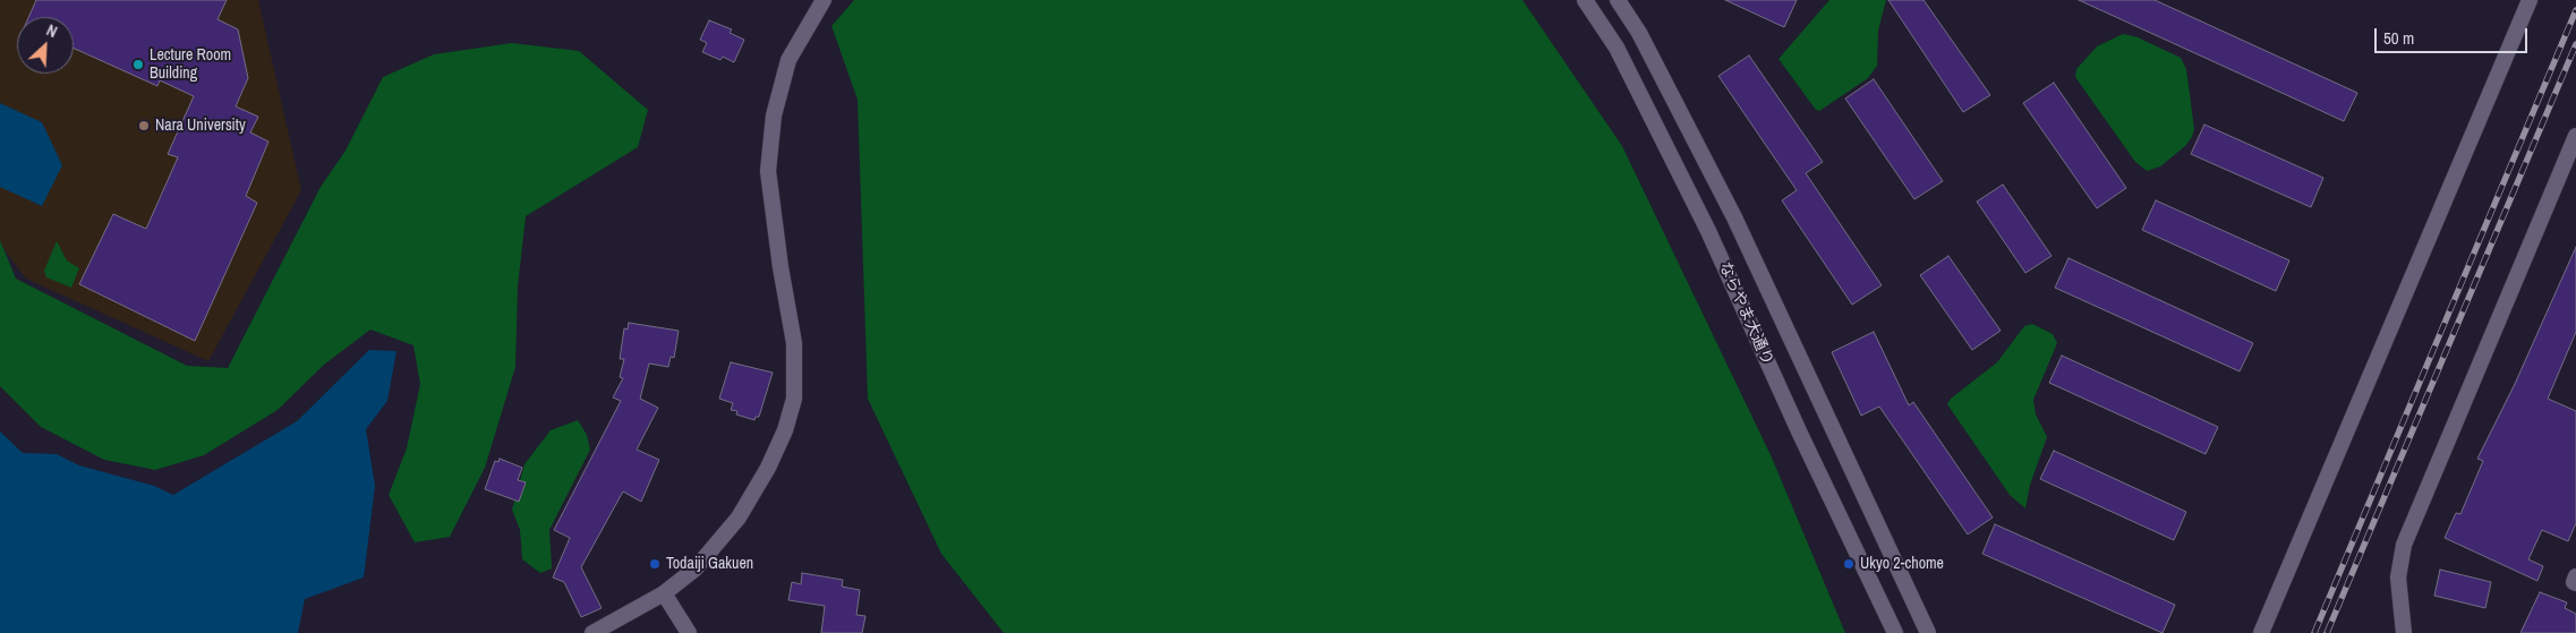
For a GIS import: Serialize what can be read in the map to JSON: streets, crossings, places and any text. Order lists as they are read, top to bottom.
{
  "streets": {
    "street": ["ならやま大通り"]
  },
  "places": [
    "Lecture Room Building",
    "Nara University",
    "Todaiji Gakuen",
    "Ukyo 2-chome"
  ],
  "scale_bar": "50 m",
  "north": "top right"
}
